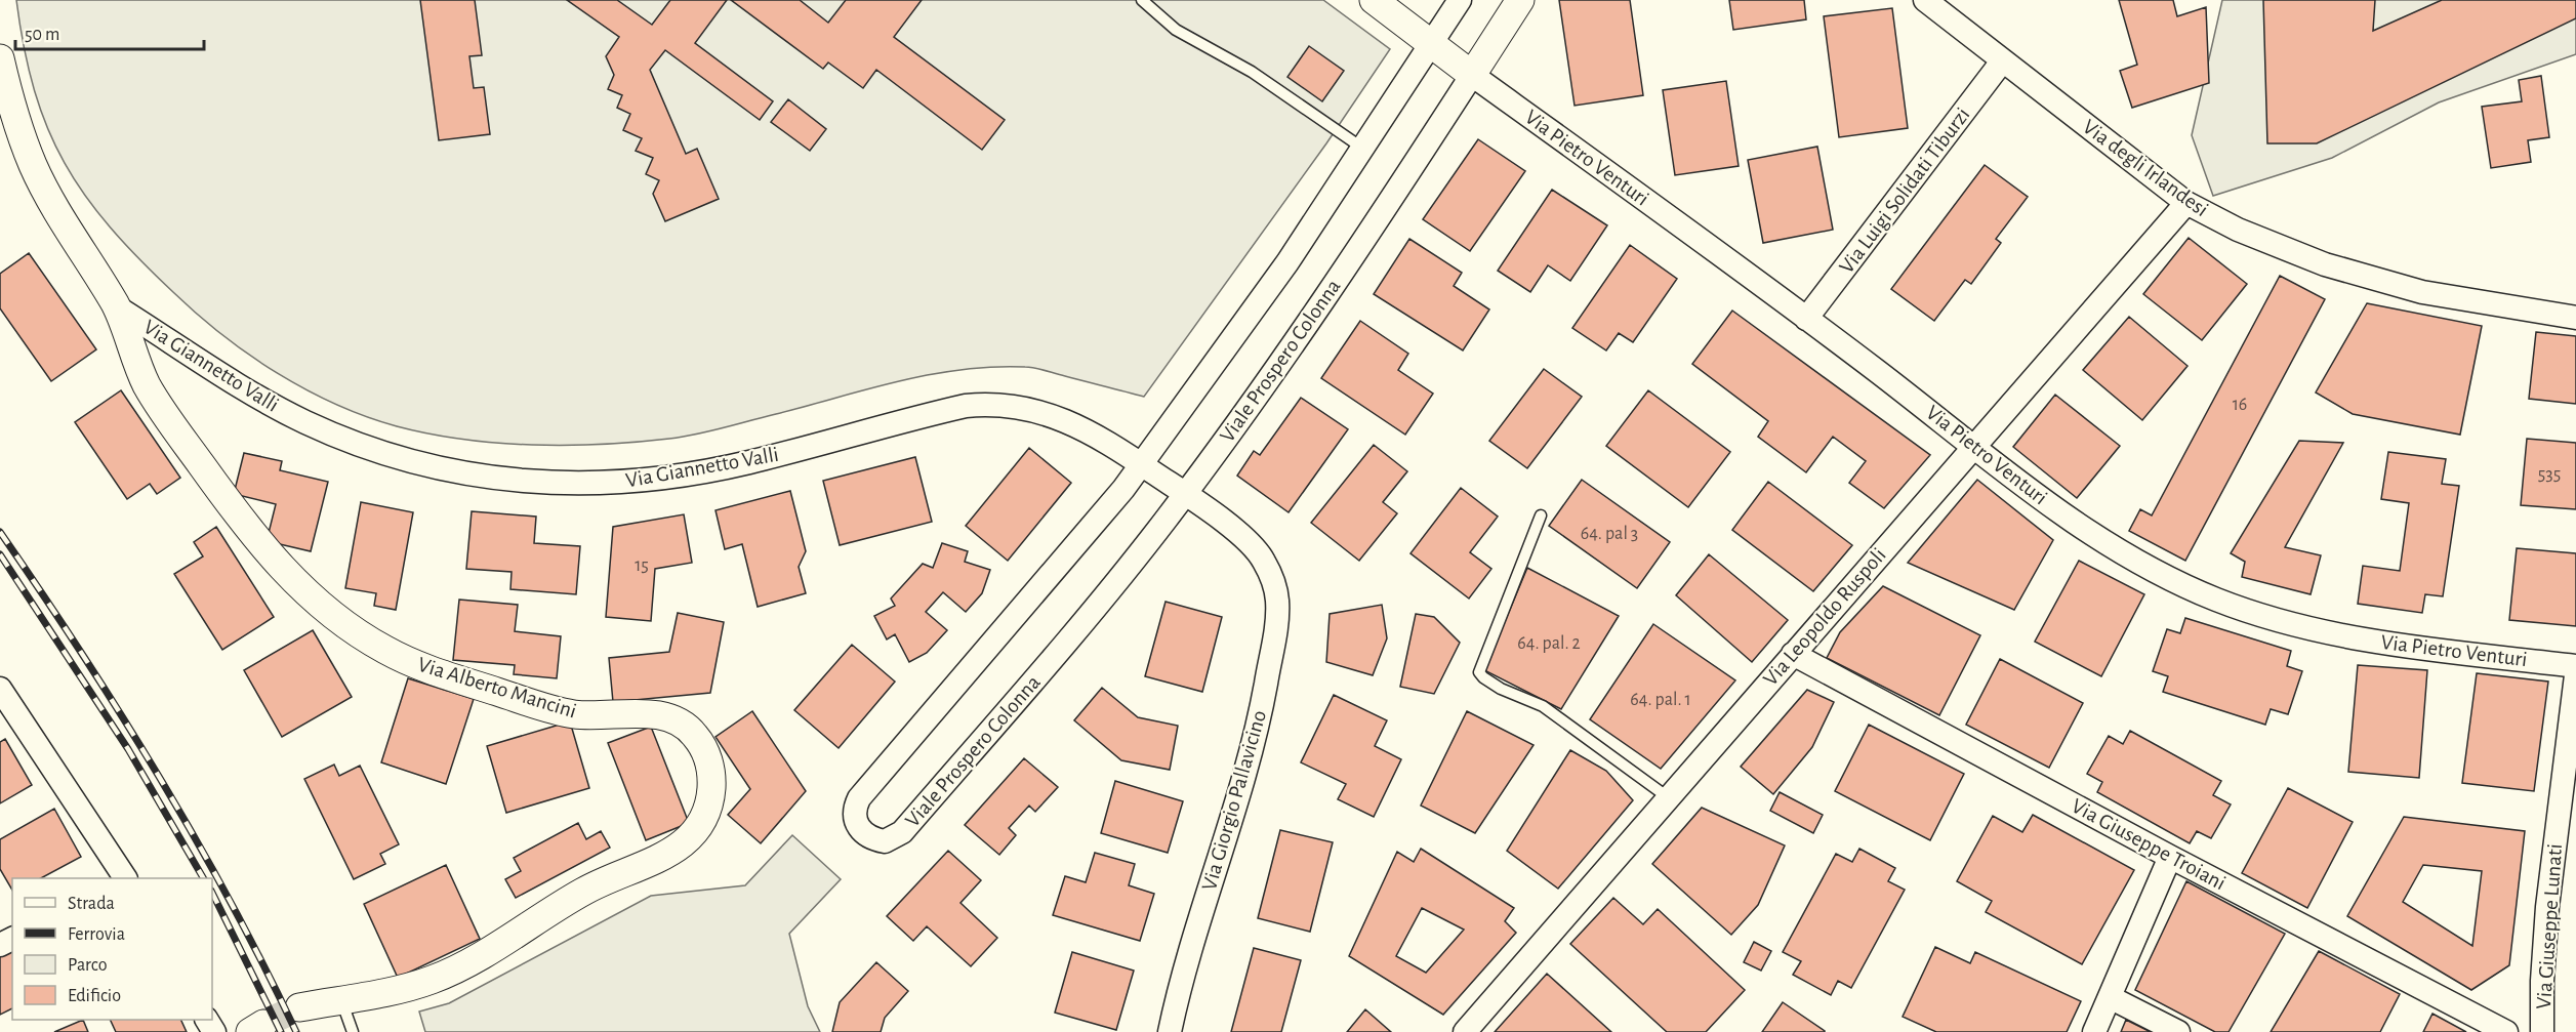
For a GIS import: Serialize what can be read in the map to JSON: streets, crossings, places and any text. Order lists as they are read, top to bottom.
{
  "streets": {
    "street": [
      "Via Pietro Venturi",
      "Via degli Irlandesi",
      "Via Luigi Solidati Tiburzi",
      "Viale Prospero Colonna",
      "Via Giannetto Valli",
      "Via Leopoldo Ruspoli",
      "Via Alberto Mancini",
      "Via Giorgio Pallavicino",
      "Via Giuseppe Troiani",
      "Via Giuseppe Lunati"
    ]
  },
  "crossings": [
    ["Via Pietro Venturi", "Via Luigi Solidati Tiburzi"],
    ["Via Pietro Venturi", "Viale Prospero Colonna"],
    ["Via Pietro Venturi", "Via Leopoldo Ruspoli"],
    ["Via degli Irlandesi", "Via Luigi Solidati Tiburzi"],
    ["Via degli Irlandesi", "Via Leopoldo Ruspoli"],
    ["Viale Prospero Colonna", "Via Giannetto Valli"],
    ["Viale Prospero Colonna", "Via Giorgio Pallavicino"],
    ["Via Giannetto Valli", "Via Alberto Mancini"],
    ["Via Giannetto Valli", "Via Giorgio Pallavicino"],
    ["Via Leopoldo Ruspoli", "Via Giuseppe Troiani"]
  ],
  "house_numbers": [
    "16",
    "535",
    "64. pal 3",
    "15",
    "64. pal. 2",
    "64. pal. 1"
  ],
  "legend": [
    "Strada",
    "Ferrovia",
    "Parco",
    "Edificio"
  ],
  "scale_bar": "50 m"
}
